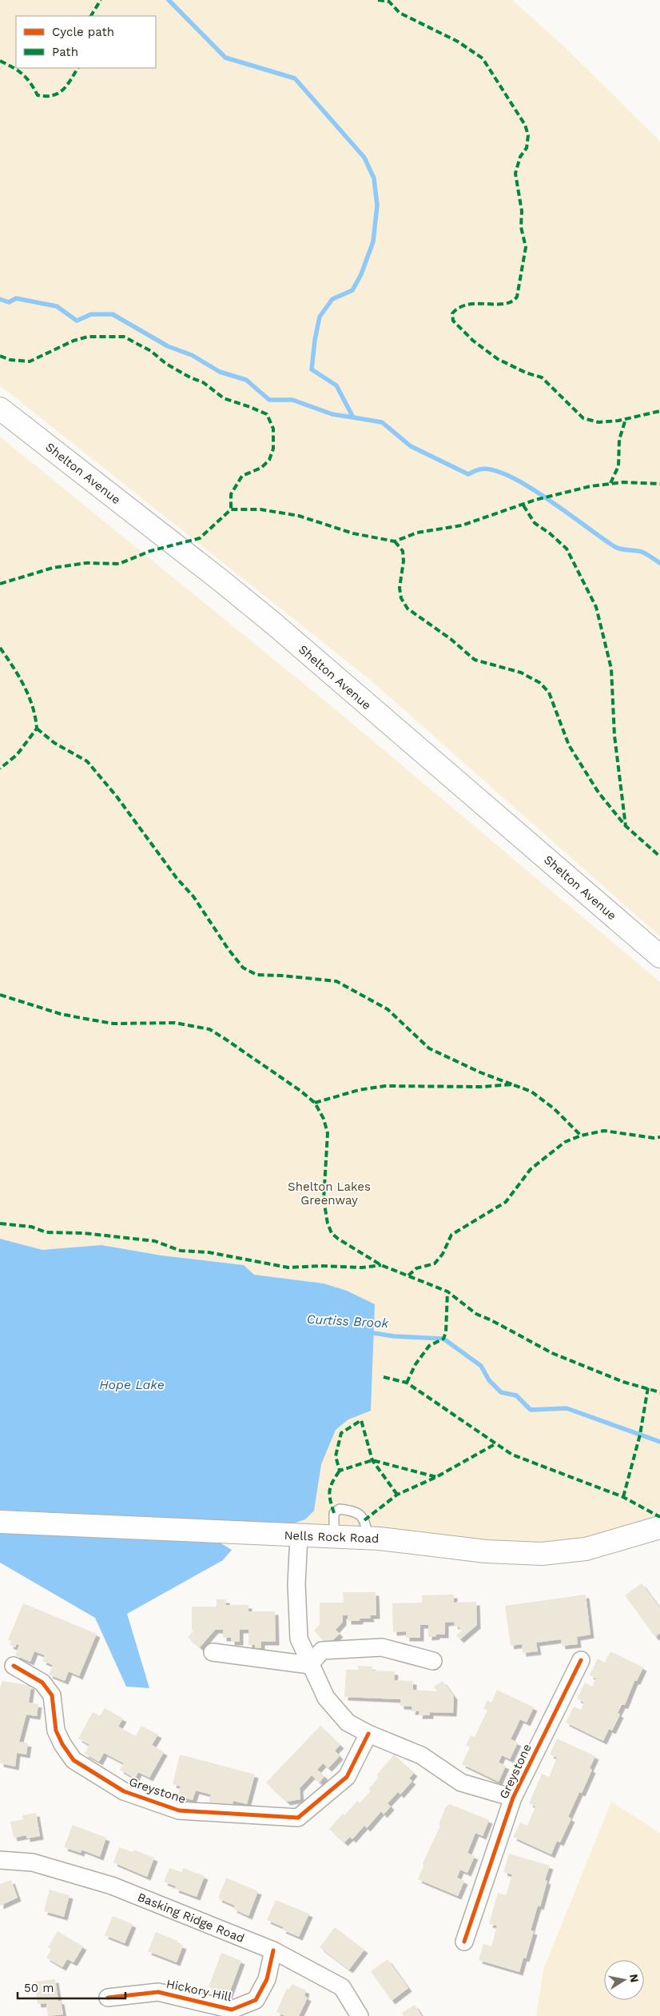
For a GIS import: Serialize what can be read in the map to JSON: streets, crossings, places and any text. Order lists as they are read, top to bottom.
{
  "streets": {
    "main road": ["Shelton Avenue", "Nells Rock Road"],
    "street": ["Greystone", "Basking Ridge Road", "Hickory Hill"]
  },
  "crossings": [
    ["Nells Rock Road", "Greystone"],
    ["Basking Ridge Road", "Hickory Hill"]
  ],
  "water": ["Curtiss Brook", "Hope Lake"],
  "parks": ["Shelton Lakes Greenway"],
  "legend": ["Cycle path", "Path"],
  "scale_bar": "50 m",
  "north": "right"
}
